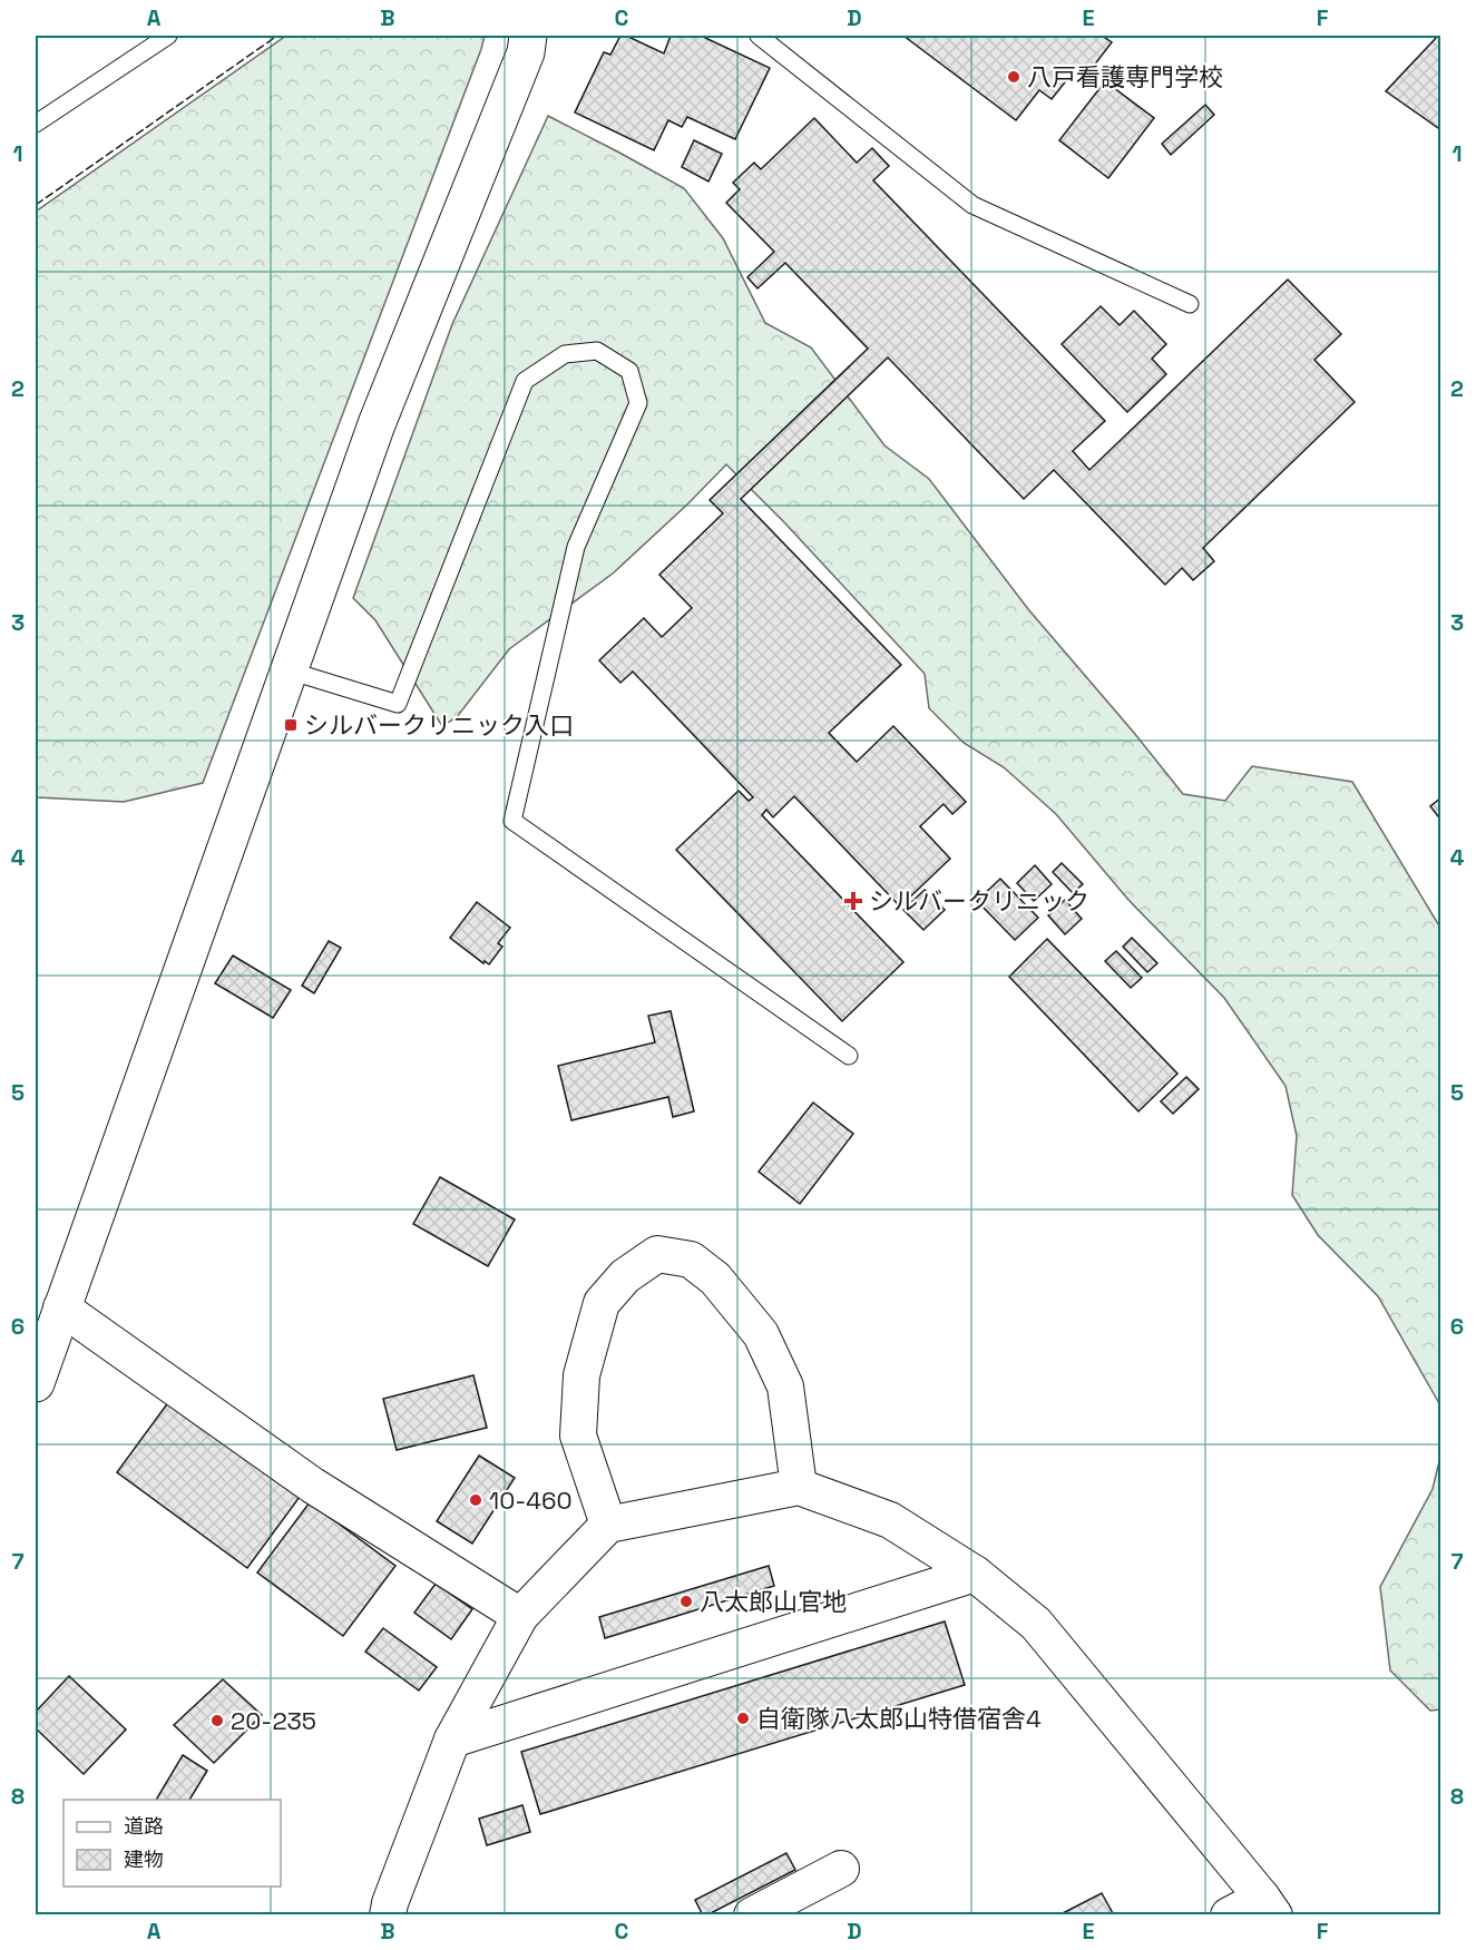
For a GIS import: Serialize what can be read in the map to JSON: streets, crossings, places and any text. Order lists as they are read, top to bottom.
{
  "places": {
    "other": [
      "八戸看護専門学校",
      "10-460",
      "八太郎山官地",
      "自衛隊八太郎山特借宿舎4",
      "20-235"
    ],
    "transit": ["シルバークリニック入口"],
    "health": ["シルバークリニック"]
  },
  "legend": ["道路", "建物"],
  "grid": {
    "columns": [
      "A",
      "B",
      "C",
      "D",
      "E",
      "F"
    ],
    "rows": [
      "1",
      "2",
      "3",
      "4",
      "5",
      "6",
      "7",
      "8"
    ]
  }
}
